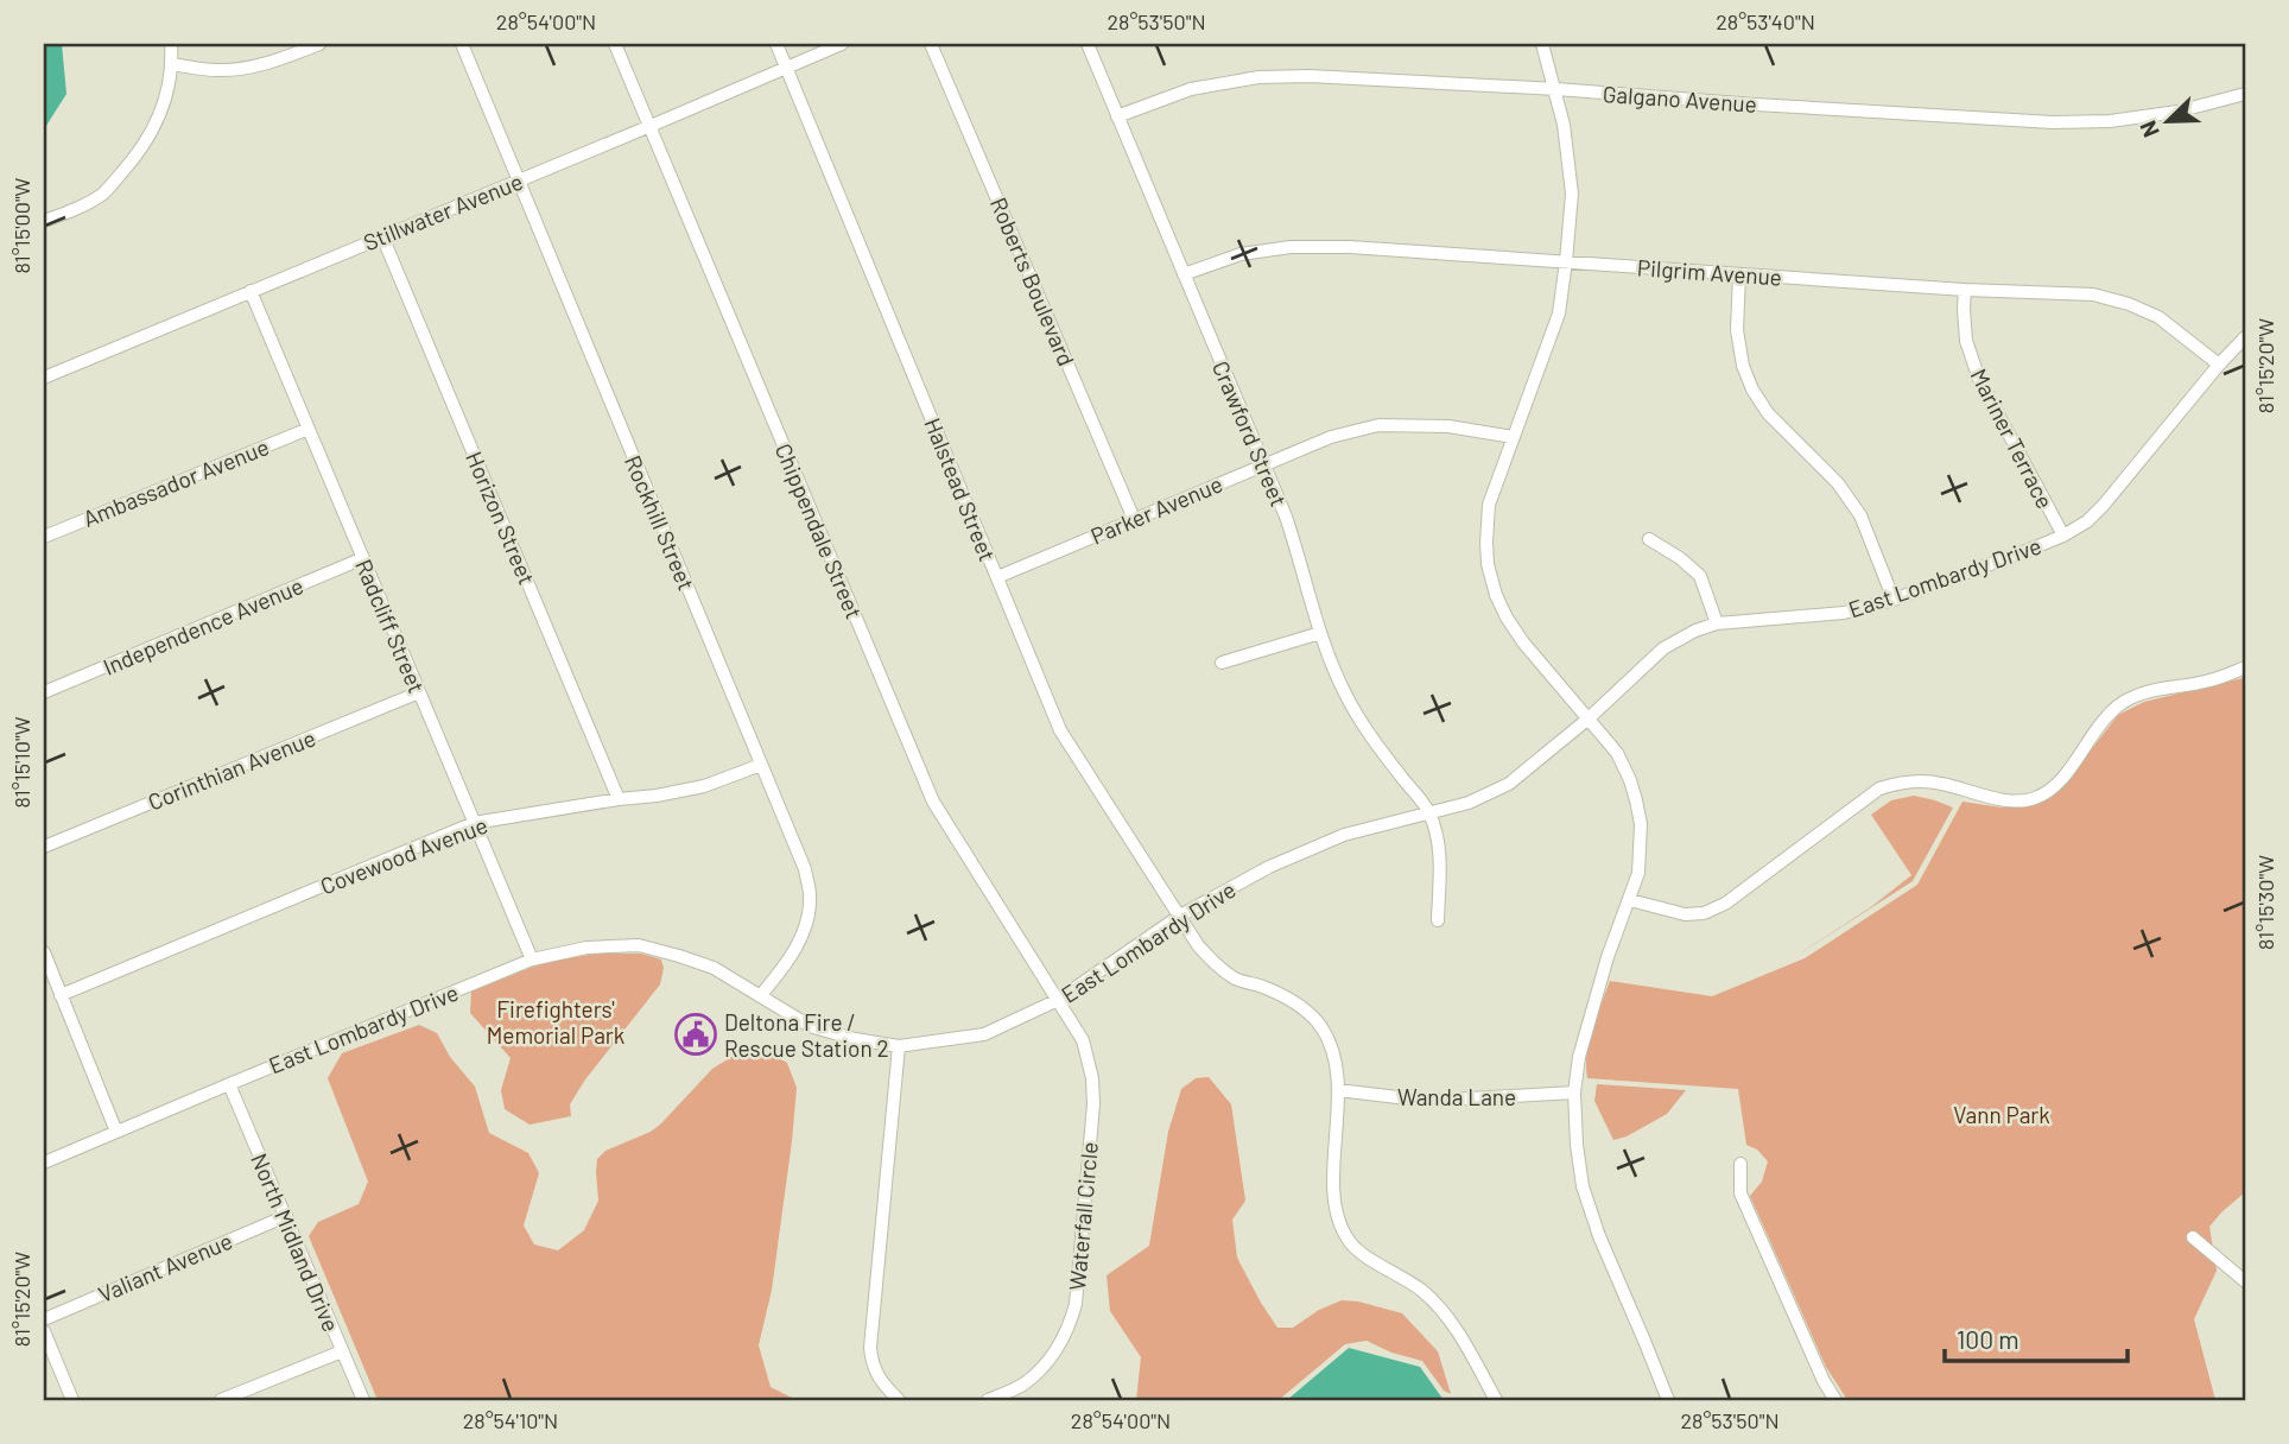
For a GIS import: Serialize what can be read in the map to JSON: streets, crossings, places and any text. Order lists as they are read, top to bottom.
{
  "streets": {
    "street": [
      "Galgano Avenue",
      "Stillwater Avenue",
      "Pilgrim Avenue",
      "Roberts Boulevard",
      "Crawford Street",
      "Mariner Terrace",
      "Ambassador Avenue",
      "Halstead Street",
      "Parker Avenue",
      "Horizon Street",
      "Rockhill Street",
      "Chippendale Street",
      "East Lombardy Drive",
      "Independence Avenue",
      "Radcliff Street",
      "Corinthian Avenue",
      "Covewood Avenue",
      "Wanda Lane",
      "Waterfall Circle",
      "North Midland Drive",
      "Valiant Avenue"
    ]
  },
  "crossings": [
    ["Galgano Avenue", "Crawford Street"],
    ["Stillwater Avenue", "Halstead Street"],
    ["Stillwater Avenue", "Horizon Street"],
    ["Stillwater Avenue", "Rockhill Street"],
    ["Stillwater Avenue", "Chippendale Street"],
    ["Stillwater Avenue", "Radcliff Street"],
    ["Pilgrim Avenue", "Crawford Street"],
    ["Pilgrim Avenue", "Mariner Terrace"],
    ["Pilgrim Avenue", "East Lombardy Drive"],
    ["Roberts Boulevard", "Parker Avenue"],
    ["Crawford Street", "Parker Avenue"],
    ["Crawford Street", "East Lombardy Drive"],
    ["Mariner Terrace", "East Lombardy Drive"],
    ["Ambassador Avenue", "Radcliff Street"],
    ["Halstead Street", "Parker Avenue"],
    ["Halstead Street", "East Lombardy Drive"],
    ["Halstead Street", "Wanda Lane"],
    ["Horizon Street", "Covewood Avenue"],
    ["Rockhill Street", "East Lombardy Drive"],
    ["Rockhill Street", "Covewood Avenue"],
    ["Chippendale Street", "East Lombardy Drive"],
    ["Chippendale Street", "Waterfall Circle"],
    ["East Lombardy Drive", "Radcliff Street"],
    ["East Lombardy Drive", "Waterfall Circle"],
    ["East Lombardy Drive", "North Midland Drive"],
    ["Independence Avenue", "Radcliff Street"],
    ["Radcliff Street", "Corinthian Avenue"],
    ["Radcliff Street", "Covewood Avenue"],
    ["North Midland Drive", "Valiant Avenue"]
  ],
  "parks": ["Firefighters' Memorial Park", "Vann Park"],
  "places": {
    "public building": ["Deltona Fire / Rescue Station 2"]
  },
  "scale_bar": "100 m",
  "north": "bottom left",
  "coordinates": [
    "28°54'00\"N",
    "28°53'50\"N",
    "28°53'40\"N",
    "81°15'00\"W",
    "81°15'20\"W",
    "81°15'10\"W",
    "81°15'30\"W",
    "28°54'10\"N"
  ]
}
